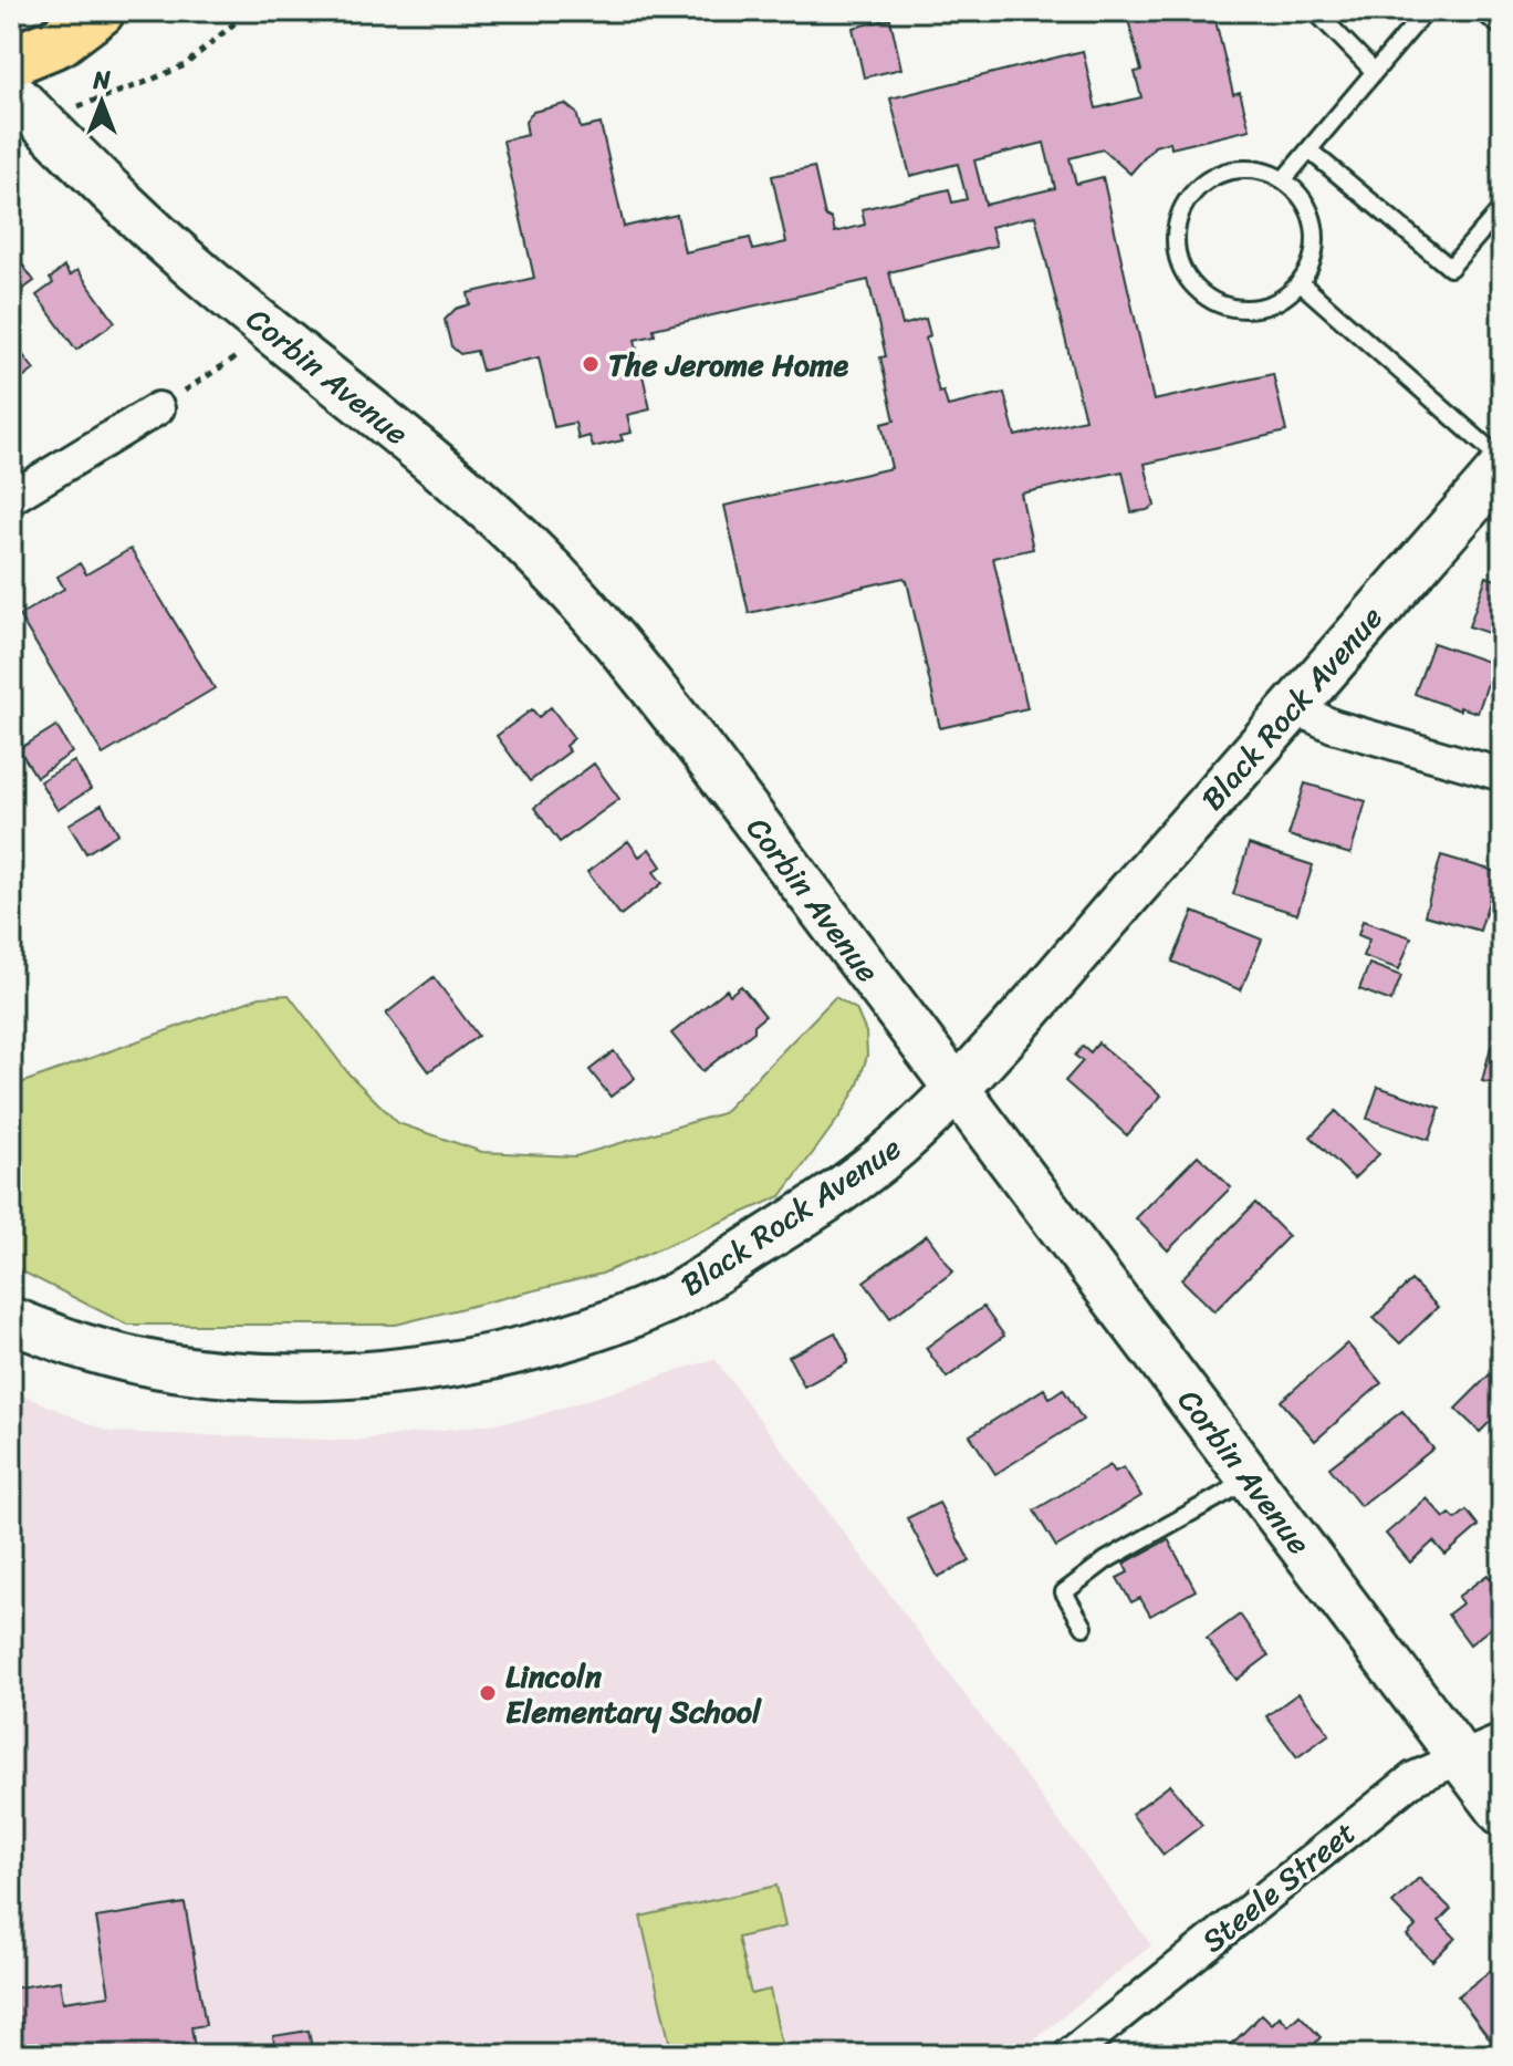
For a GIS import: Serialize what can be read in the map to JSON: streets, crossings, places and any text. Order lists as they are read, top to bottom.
{
  "streets": {
    "main road": ["Corbin Avenue", "Black Rock Avenue"],
    "street": ["Steele Street"]
  },
  "crossings": [
    ["Corbin Avenue", "Black Rock Avenue"],
    ["Corbin Avenue", "Steele Street"]
  ],
  "places": ["The Jerome Home", "Lincoln Elementary School"],
  "north": "top"
}
